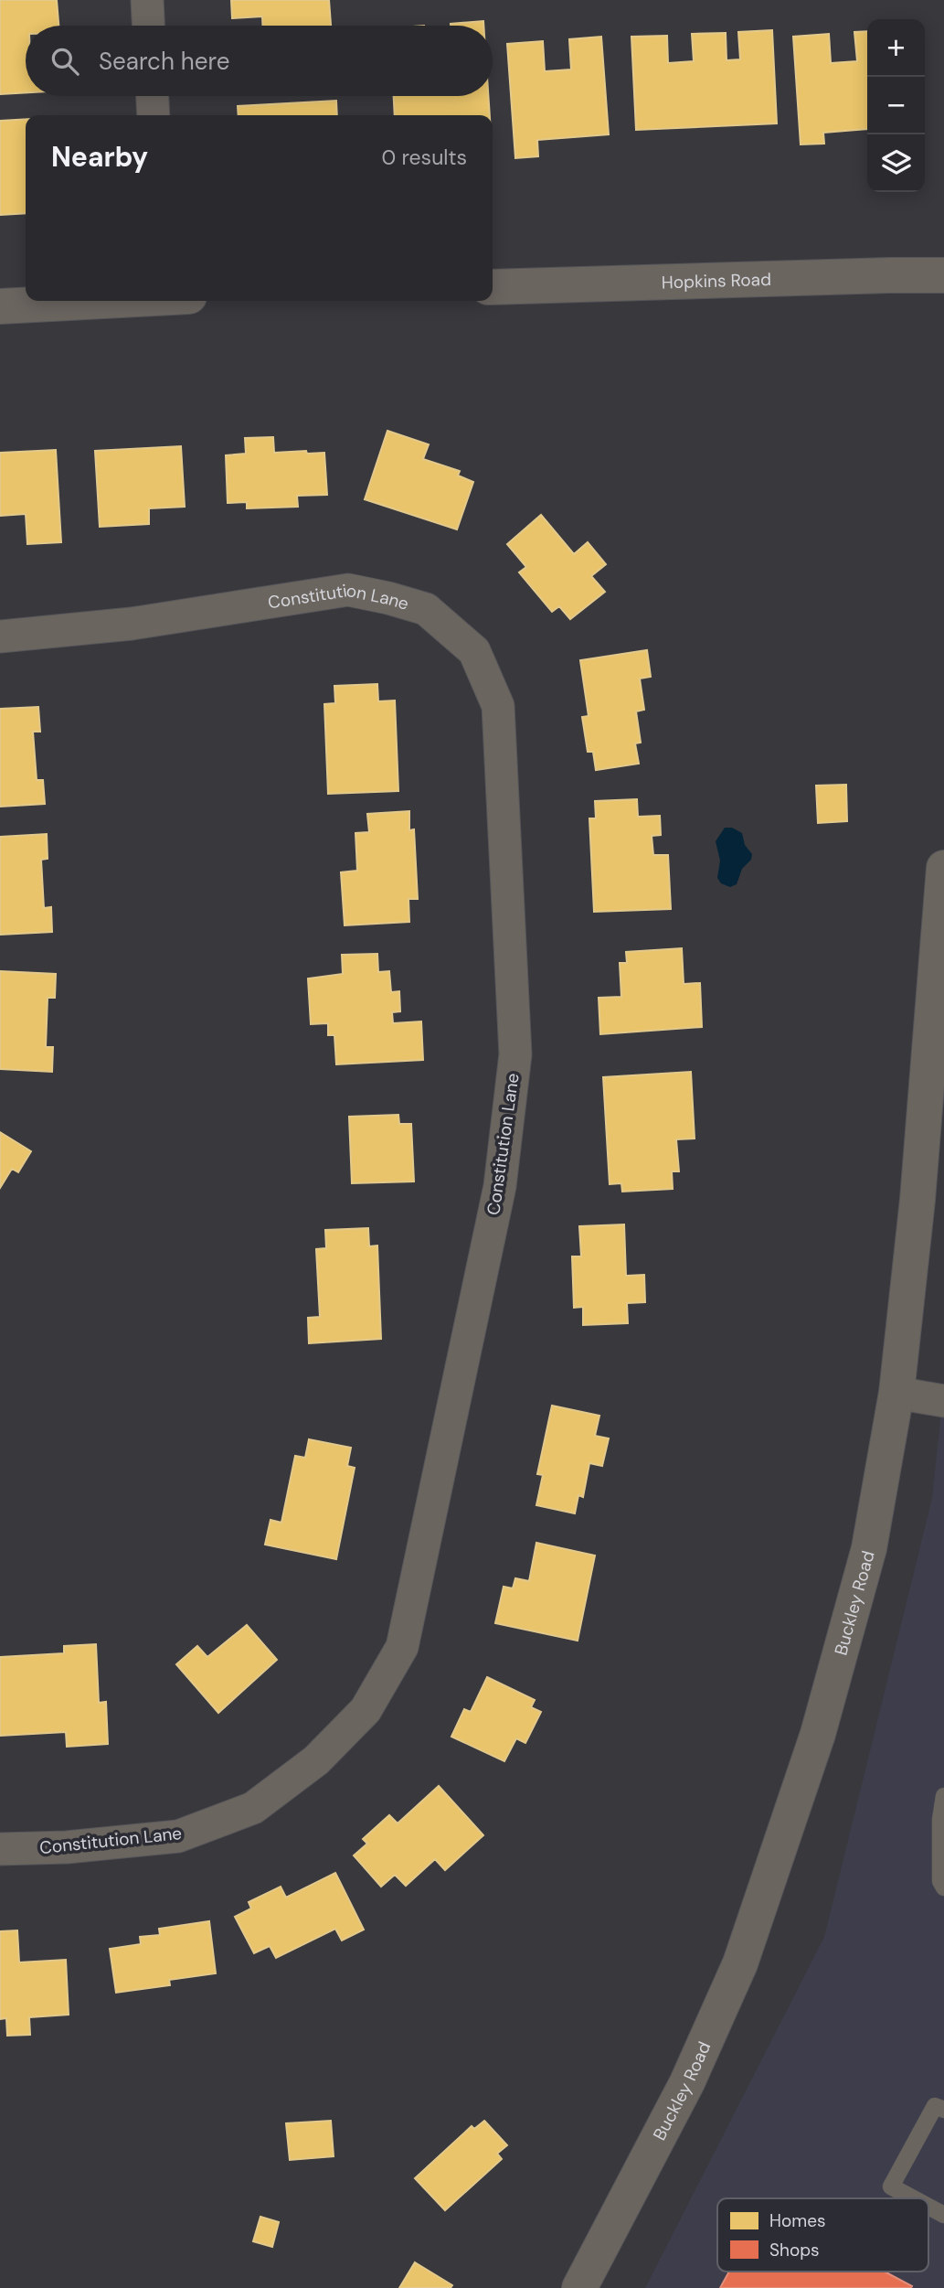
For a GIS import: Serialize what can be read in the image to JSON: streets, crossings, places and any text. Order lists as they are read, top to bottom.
{
  "streets": {
    "street": ["Hopkins Road", "Constitution Lane", "Buckley Road"]
  },
  "legend": ["Homes", "Shops"],
  "page": {
    "map_buttons": ["+", "−"],
    "search": "Search here",
    "heading": ["Nearby", "0 results"]
  }
}
